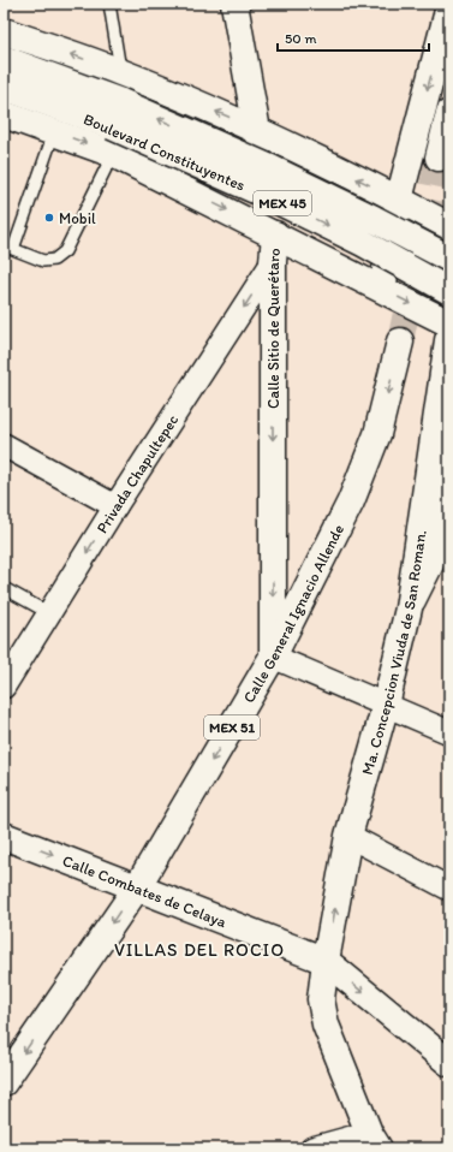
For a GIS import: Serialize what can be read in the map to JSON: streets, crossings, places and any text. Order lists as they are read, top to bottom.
{
  "streets": {
    "main road": [
      "Boulevard Constituyentes",
      "MEX 45",
      "Calle Sitio de Querétaro",
      "Calle General Ignacio Allende",
      "Ma. Concepcion Viuda de San Roman.",
      "MEX 51",
      "Calle Combates de Celaya"
    ],
    "street": ["Privada Chapultepec"]
  },
  "crossings": [
    ["Calle Sitio de Querétaro", "Privada Chapultepec"],
    ["Calle Sitio de Querétaro", "Calle General Ignacio Allende"],
    ["Calle General Ignacio Allende", "Calle Combates de Celaya"],
    ["Ma. Concepcion Viuda de San Roman.", "Calle Combates de Celaya"]
  ],
  "one_way": ["Privada Chapultepec", "Calle General Ignacio Allende", "Calle Combates de Celaya"],
  "districts": ["VILLAS DEL ROCIO"],
  "places": ["Mobil"],
  "scale_bar": "50 m"
}
